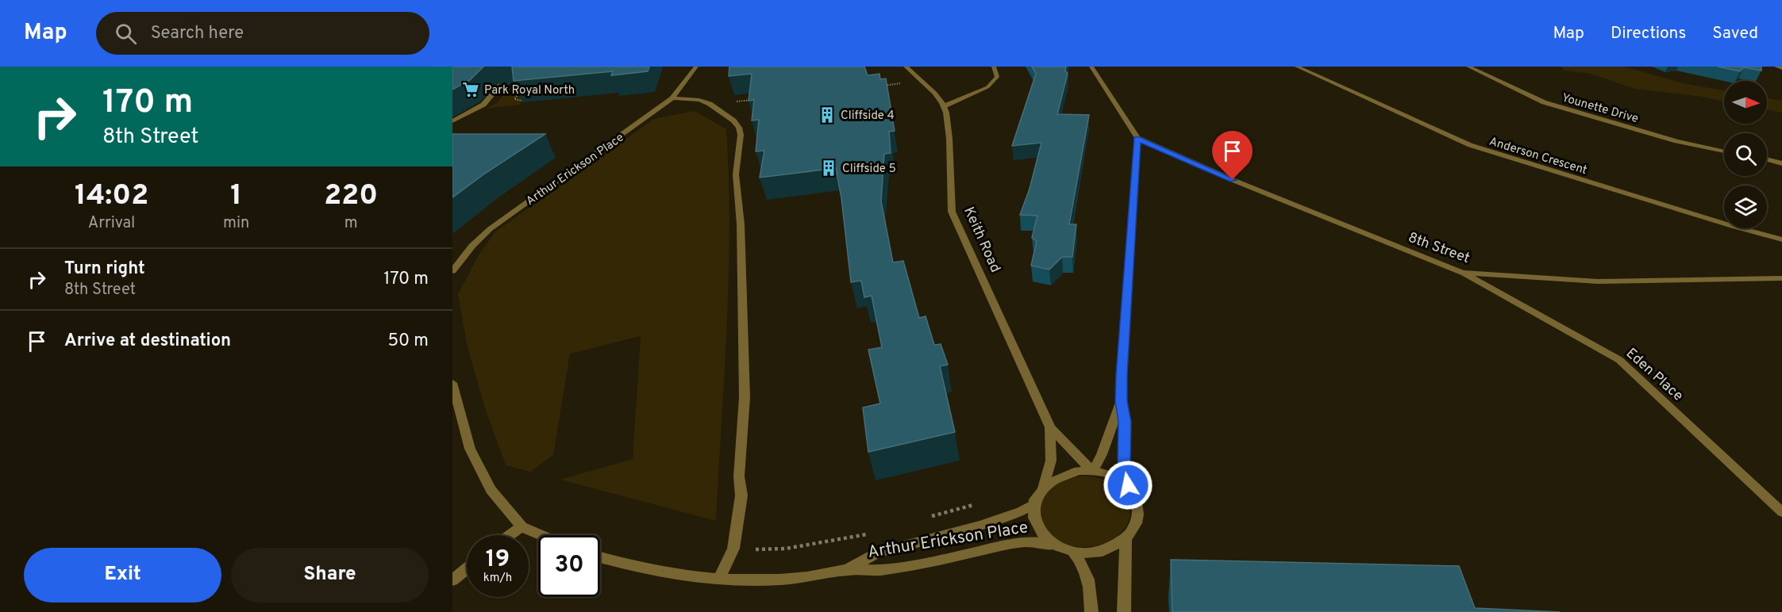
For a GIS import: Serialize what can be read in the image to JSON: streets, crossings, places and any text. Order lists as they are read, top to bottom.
{
  "streets": {
    "street": [
      "Younette Drive",
      "Anderson Crescent",
      "Arthur Erickson Place",
      "Keith Road",
      "8th Street",
      "Eden Place"
    ]
  },
  "crossings": [
    ["Arthur Erickson Place", "Keith Road"],
    ["8th Street", "Eden Place"]
  ],
  "places": {
    "supermarket": ["Park Royal North"],
    "building": ["Cliffside 4", "Cliffside 5"]
  },
  "north": "right",
  "page": {
    "header": "Map",
    "search": "Search here",
    "nav": ["Map", "Directions", "Saved"],
    "turn": ["170 m", "8th Street"],
    "eta": [
      "14:02",
      "Arrival",
      "1",
      "min",
      "220",
      "m"
    ],
    "list": [
      {
        "name": "Turn right",
        "note": "8th Street",
        "value": "170 m"
      },
      {
        "name": "Arrive at destination",
        "value": "50 m"
      }
    ],
    "speed": "19 km/h",
    "limit": "30",
    "buttons": ["Exit", "Share"]
  }
}
